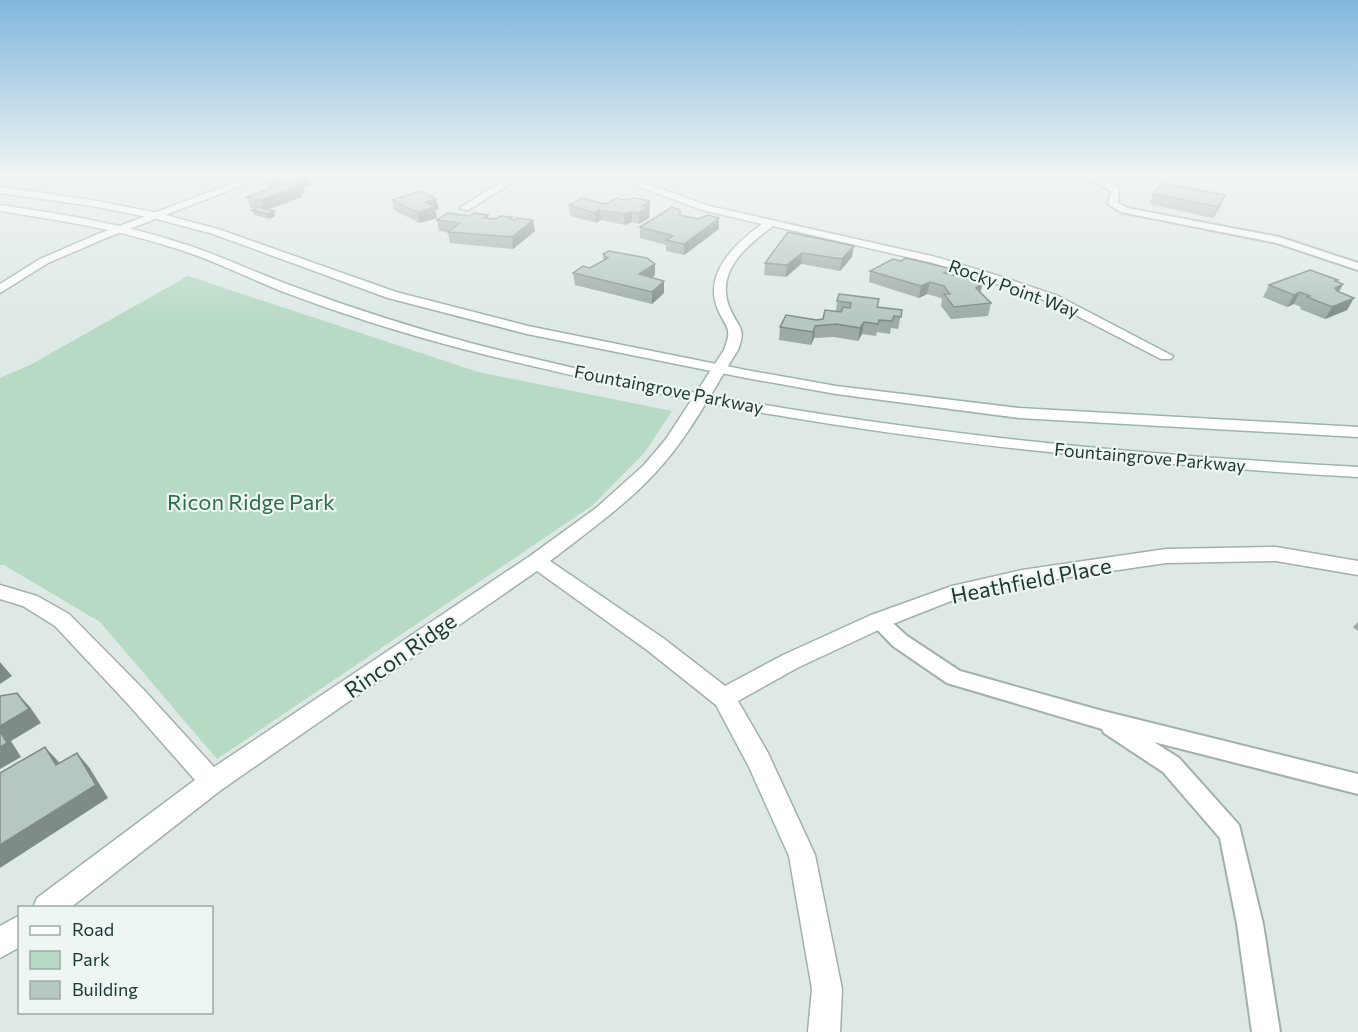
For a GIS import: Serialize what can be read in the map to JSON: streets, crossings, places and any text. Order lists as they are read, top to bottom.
{
  "streets": {
    "street": [
      "Rocky Point Way",
      "Fountaingrove Parkway",
      "Heathfield Place",
      "Rincon Ridge"
    ]
  },
  "crossings": [
    ["Rocky Point Way", "Rincon Ridge"],
    ["Fountaingrove Parkway", "Rincon Ridge"]
  ],
  "parks": ["Ricon Ridge Park"],
  "legend": ["Road", "Park", "Building"]
}
